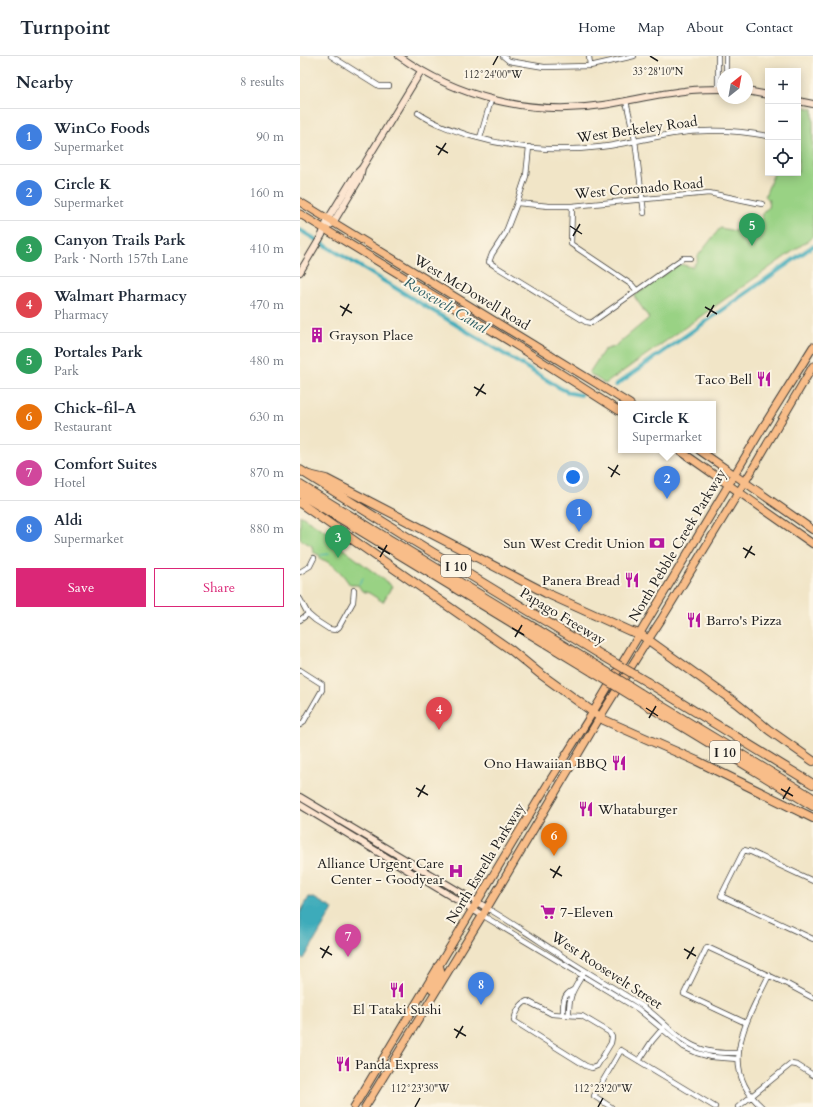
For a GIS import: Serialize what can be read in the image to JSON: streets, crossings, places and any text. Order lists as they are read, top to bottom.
{
  "streets": {
    "highway": ["I 10", "Papago Freeway"],
    "main road": ["West McDowell Road", "North Pebble Creek Parkway", "North Estrella Parkway"],
    "street": ["West Berkeley Road", "West Coronado Road", "West Roosevelt Street"]
  },
  "crossings": [
    ["North Pebble Creek Parkway", "North Estrella Parkway"],
    ["North Estrella Parkway", "West Roosevelt Street"]
  ],
  "water": ["Roosevelt Canal"],
  "places": {
    "building": ["Grayson Place"],
    "restaurant": [
      "Taco Bell",
      "Panera Bread",
      "Barro's Pizza",
      "Ono Hawaiian BBQ",
      "Whataburger",
      "El Tataki Sushi",
      "Panda Express"
    ],
    "bank": ["Sun West Credit Union"],
    "hospital": ["Alliance Urgent Care Center - Goodyear"],
    "supermarket": ["7-Eleven"]
  },
  "north": "top right",
  "page": {
    "header": "Turnpoint",
    "nav": [
      "Home",
      "Map",
      "About",
      "Contact"
    ],
    "heading": ["Nearby", "8 results"],
    "map_buttons": ["+", "−"],
    "list": [
      {
        "mark": "1",
        "name": "WinCo Foods",
        "note": "Supermarket",
        "value": "90 m"
      },
      {
        "mark": "2",
        "name": "Circle K",
        "note": "Supermarket",
        "value": "160 m"
      },
      {
        "mark": "3",
        "name": "Canyon Trails Park",
        "note": "Park · North 157th Lane",
        "value": "410 m"
      },
      {
        "mark": "4",
        "name": "Walmart Pharmacy",
        "note": "Pharmacy",
        "value": "470 m"
      },
      {
        "mark": "5",
        "name": "Portales Park",
        "note": "Park",
        "value": "480 m"
      },
      {
        "mark": "6",
        "name": "Chick-fil-A",
        "note": "Restaurant",
        "value": "630 m"
      },
      {
        "mark": "7",
        "name": "Comfort Suites",
        "note": "Hotel",
        "value": "870 m"
      },
      {
        "mark": "8",
        "name": "Aldi",
        "note": "Supermarket",
        "value": "880 m"
      }
    ],
    "pins": [
      "5",
      "2",
      "1",
      "3",
      "4",
      "6",
      "7",
      "8"
    ],
    "popup": ["Circle K", "Supermarket"],
    "buttons": ["Save", "Share"]
  },
  "coordinates": [
    "33°28'10\"N",
    "112°24'00\"W",
    "112°23'30\"W",
    "112°23'20\"W"
  ]
}
